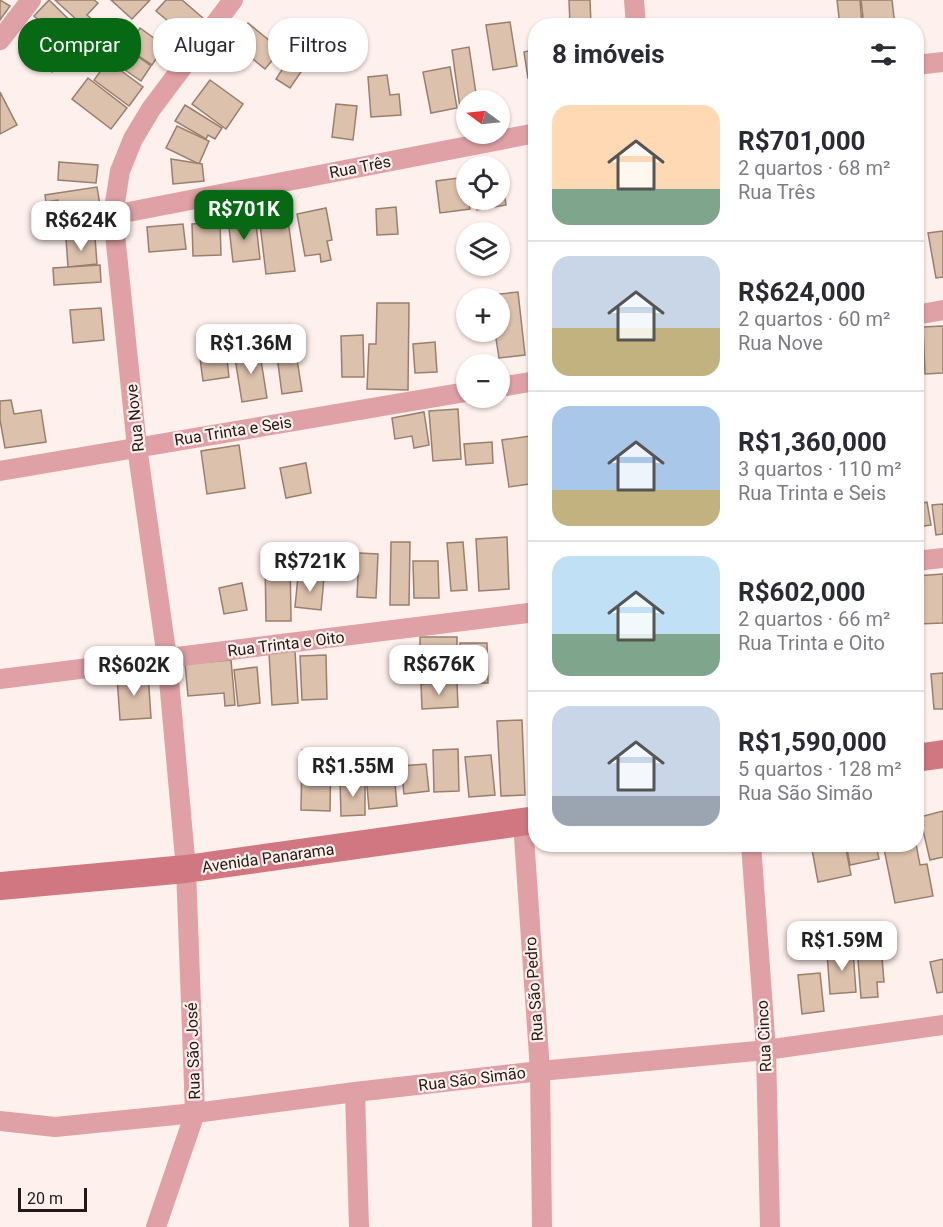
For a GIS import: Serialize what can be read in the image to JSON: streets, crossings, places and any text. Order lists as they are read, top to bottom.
{
  "streets": {
    "street": [
      "Rua Três",
      "Rua Nove",
      "Rua Trinta e Seis",
      "Rua Trinta e Oito",
      "Avenida Panarama",
      "Rua São Pedro",
      "Rua Cinco",
      "Rua São José",
      "Rua São Simão"
    ]
  },
  "crossings": [
    ["Rua Três", "Rua Nove"],
    ["Rua Nove", "Rua Trinta e Seis"],
    ["Rua Nove", "Rua Trinta e Oito"],
    ["Rua Nove", "Avenida Panarama"],
    ["Rua Nove", "Rua São José"],
    ["Avenida Panarama", "Rua São José"],
    ["Rua São Pedro", "Rua São Simão"],
    ["Rua Cinco", "Rua São Simão"],
    ["Rua São José", "Rua São Simão"]
  ],
  "scale_bar": "20 m",
  "north": "left",
  "page": {
    "chip": ["Comprar", "Alugar", "Filtros"],
    "heading": "8 imóveis",
    "map_buttons": ["+", "−"],
    "list": [
      {
        "name": "R$701,000",
        "note": "2 quartos · 68 m² · Rua Três"
      },
      {
        "name": "R$624,000",
        "note": "2 quartos · 60 m² · Rua Nove"
      },
      {
        "name": "R$1,360,000",
        "note": "3 quartos · 110 m² · Rua Trinta e Seis"
      },
      {
        "name": "R$602,000",
        "note": "2 quartos · 66 m² · Rua Trinta e Oito"
      },
      {
        "name": "R$1,590,000",
        "note": "5 quartos · 128 m² · Rua São Simão"
      }
    ],
    "price": [
      "R$701K",
      "R$624K",
      "R$1.36M",
      "R$721K",
      "R$676K",
      "R$602K",
      "R$1.55M",
      "R$1.59M"
    ],
    "scale": "20 m"
  }
}
